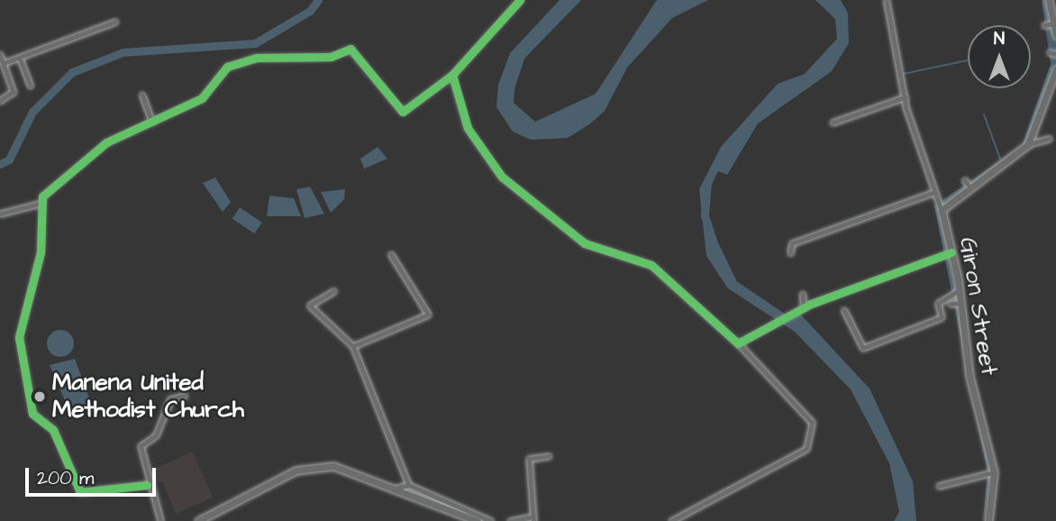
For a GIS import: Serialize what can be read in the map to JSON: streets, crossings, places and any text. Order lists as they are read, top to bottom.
{
  "streets": {
    "street": ["Giron Street"]
  },
  "places": ["Manena United Methodist Church"],
  "scale_bar": "200 m",
  "north": "top"
}
